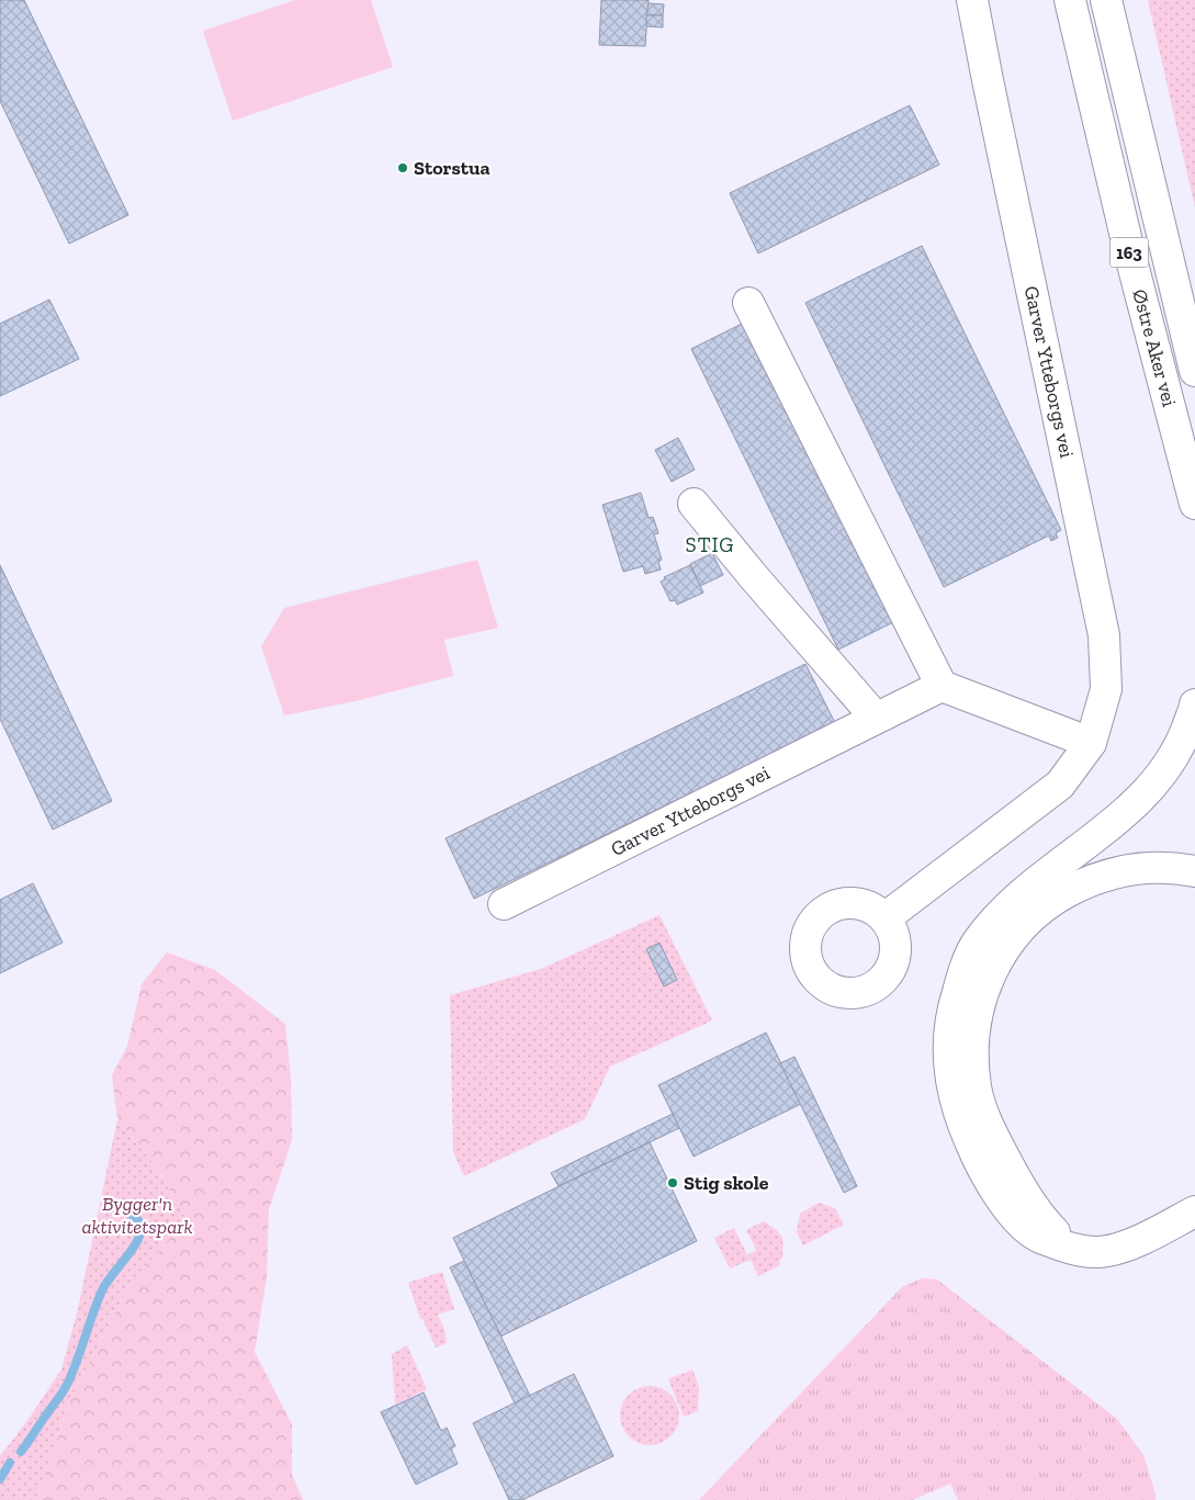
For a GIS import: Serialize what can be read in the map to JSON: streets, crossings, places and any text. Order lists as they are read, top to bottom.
{
  "streets": {
    "main road": ["163", "Østre Aker vei", "Garver Ytteborgs vei"]
  },
  "districts": ["STIG"],
  "parks": ["Bygger'n aktivitetspark"],
  "places": ["Storstua", "Stig skole"]
}
